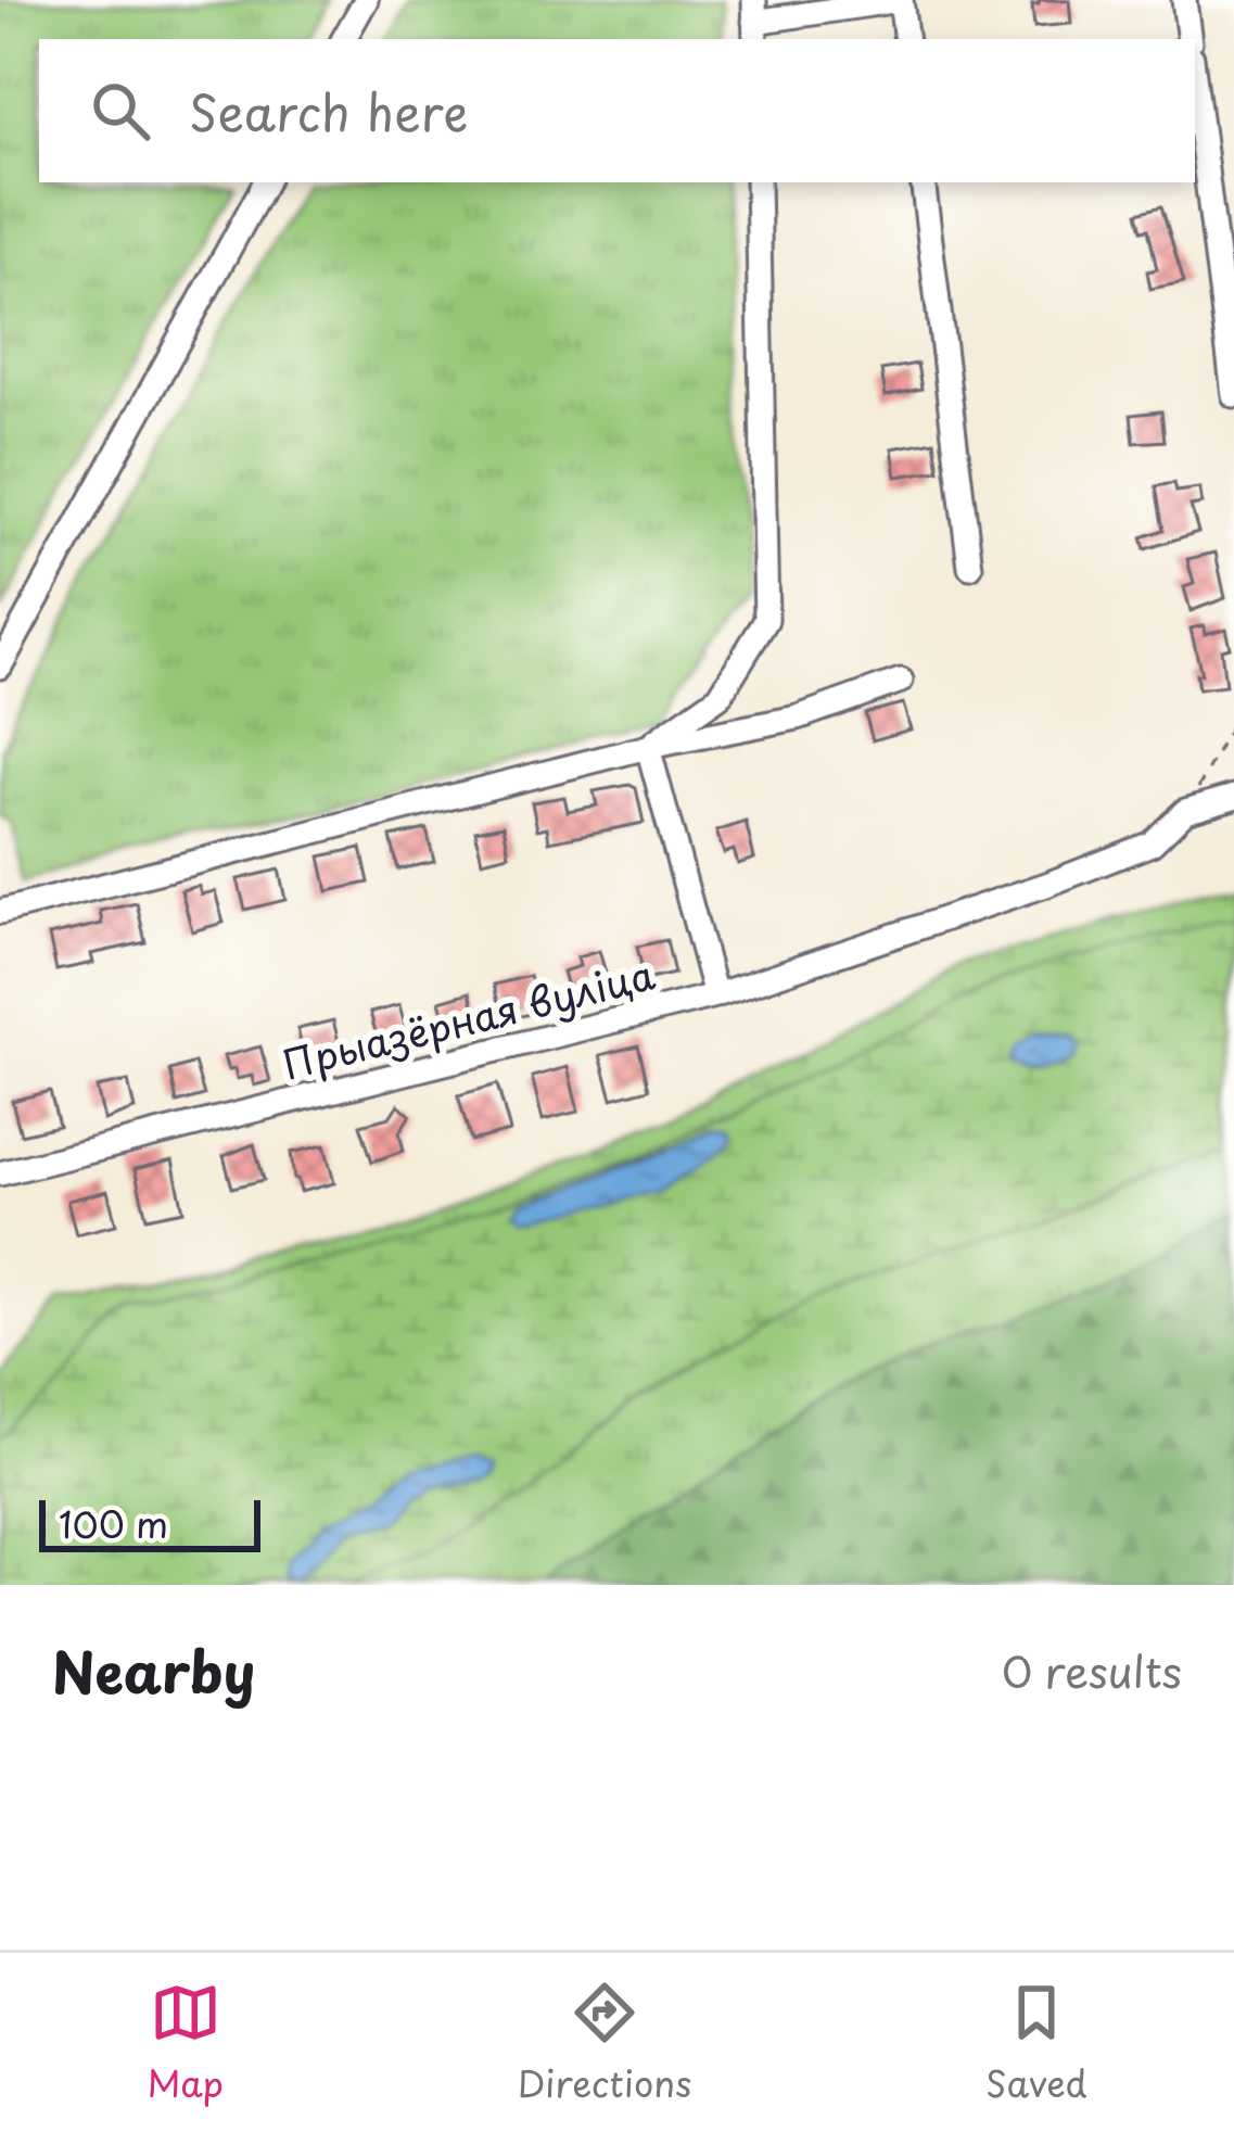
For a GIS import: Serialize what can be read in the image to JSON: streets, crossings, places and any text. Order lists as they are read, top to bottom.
{
  "streets": {
    "street": ["Прыазёрная вуліца"]
  },
  "scale_bar": "100 m",
  "page": {
    "search": "Search here",
    "scale": "100 m",
    "heading": ["Nearby", "0 results"],
    "nav": ["Map", "Directions", "Saved"]
  }
}
